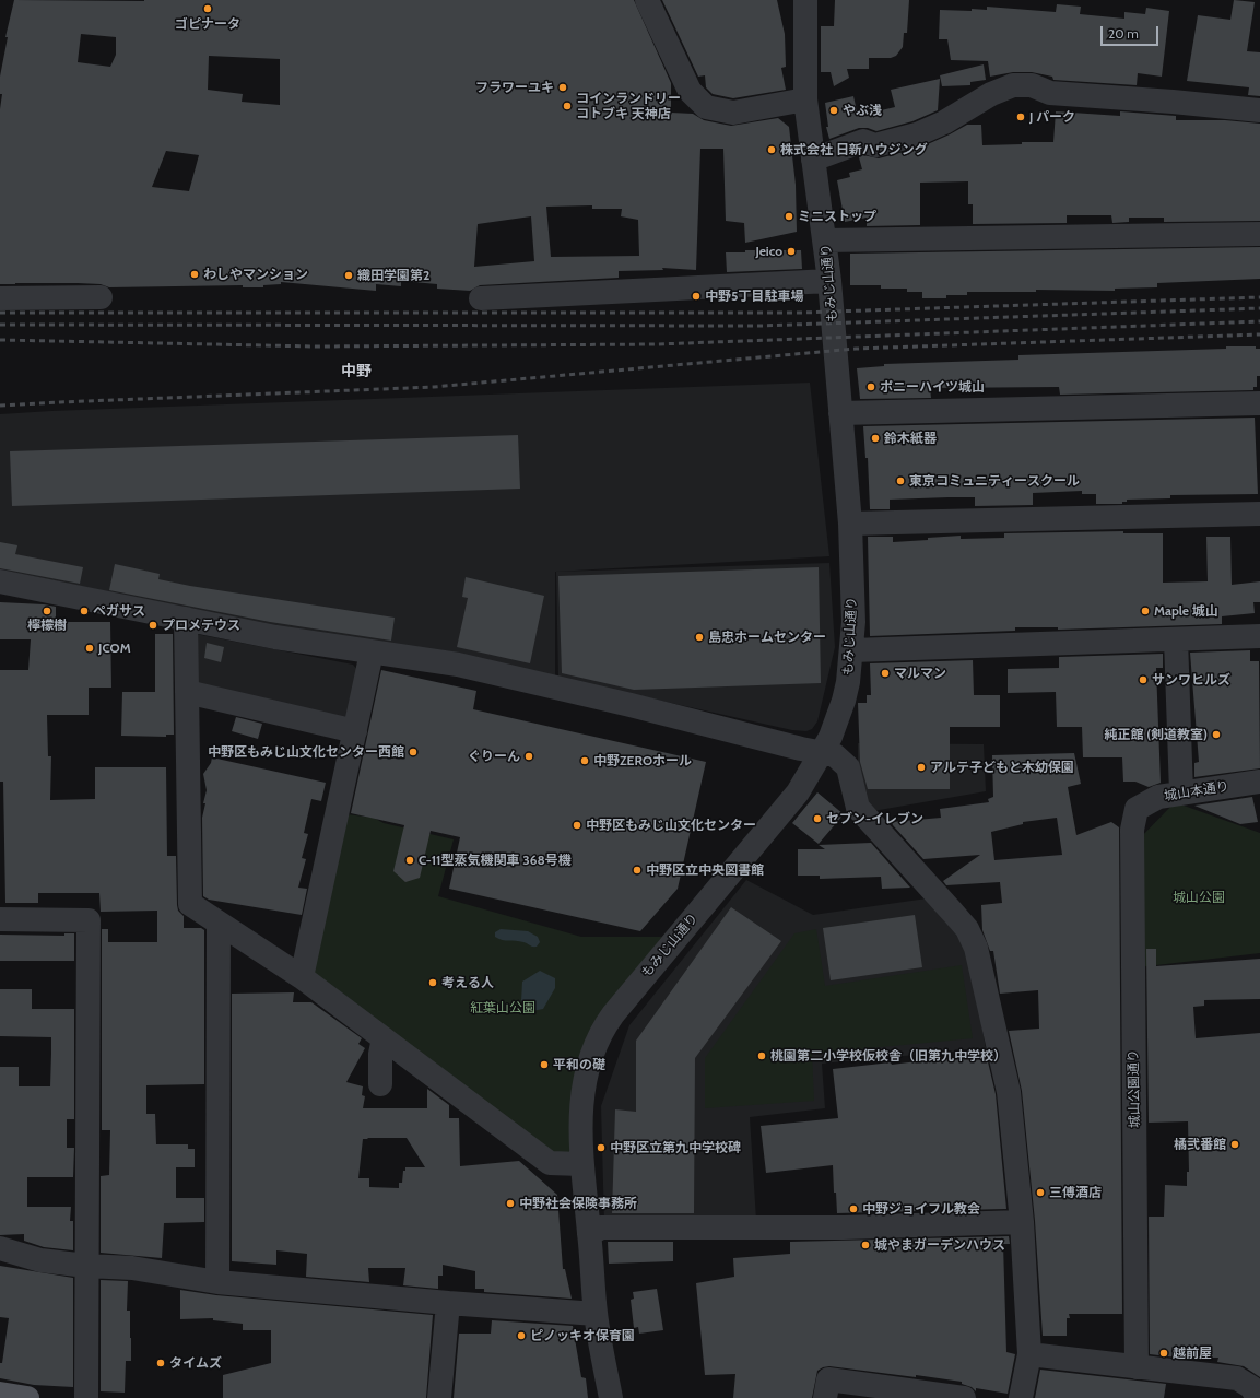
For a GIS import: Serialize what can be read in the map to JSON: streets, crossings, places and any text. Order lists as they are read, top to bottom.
{
  "streets": {
    "street": ["もみじ山通り", "城山本通り", "城山公園通り"]
  },
  "crossings": [
    ["城山本通り", "城山公園通り"]
  ],
  "districts": ["中野"],
  "parks": ["城山公園", "紅葉山公園"],
  "places": [
    "ゴピナータ",
    "フラワーユキ",
    "コインランドリー コトブキ 天神店",
    "やぶ浅",
    "J パーク",
    "株式会社 日新ハウジング",
    "ミニストップ",
    "Jeico",
    "わしやマンション",
    "織田学園第2",
    "中野5丁目駐車場",
    "ポニーハイツ城山",
    "鈴木紙器",
    "東京コミュニティースクール",
    "檸檬樹",
    "ペガサス",
    "Maple 城山",
    "プロメテウス",
    "島忠ホームセンター",
    "JCOM",
    "マルマン",
    "サンワヒルズ",
    "純正館 (剣道教室)",
    "中野区もみじ山文化センター西館",
    "ぐりーん",
    "中野ZEROホール",
    "アルテ子どもと木幼保園",
    "セブン-イレブン",
    "中野区もみじ山文化センター",
    "C-11型蒸気機関車 368号機",
    "中野区立中央図書館",
    "考える人",
    "桃園第二小学校仮校舎（旧第九中学校）",
    "平和の礎",
    "橘弐番館",
    "中野区立第九中学校碑",
    "三傅酒店",
    "中野社会保険事務所",
    "中野ジョイフル教会",
    "城やまガーデンハウス",
    "ピノッキオ保育園",
    "越前屋",
    "タイムズ"
  ],
  "scale_bar": "20 m"
}
